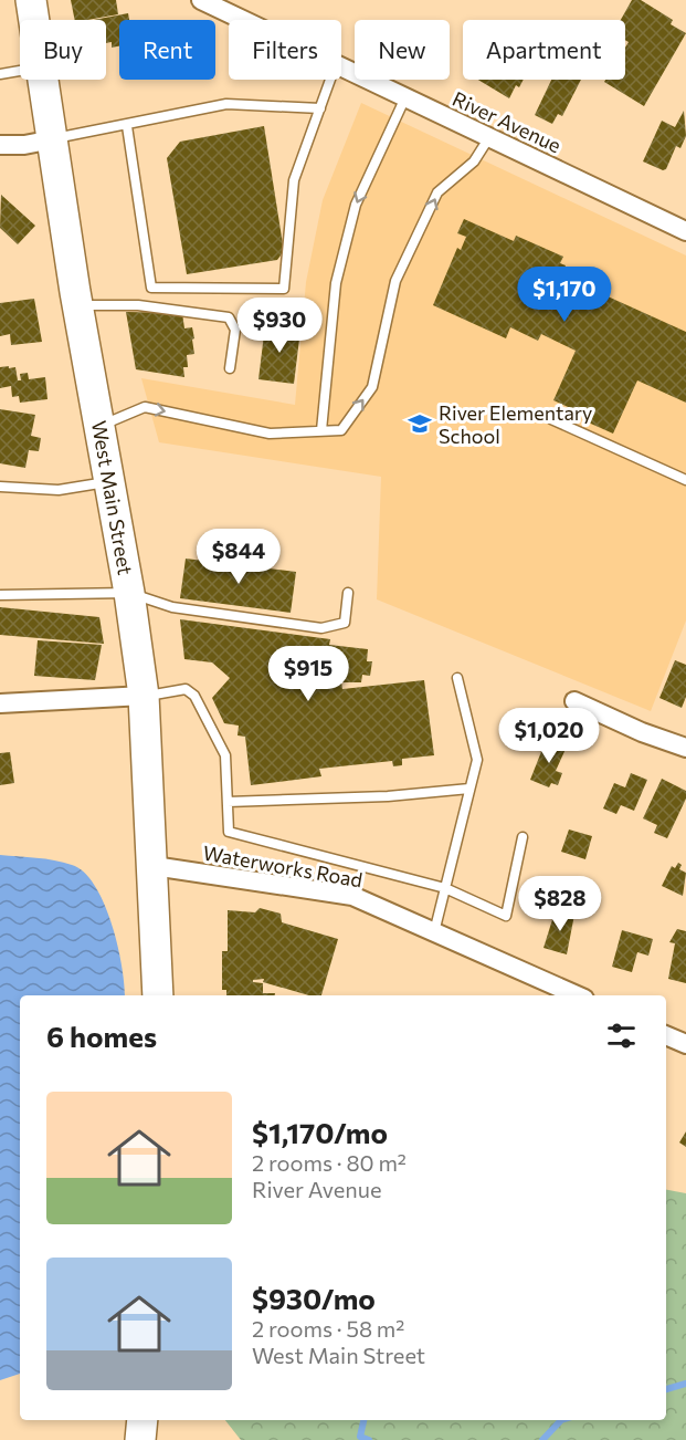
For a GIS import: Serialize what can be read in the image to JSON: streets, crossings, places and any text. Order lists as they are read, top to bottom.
{
  "streets": {
    "main road": ["West Main Street"],
    "street": ["River Avenue", "Waterworks Road"]
  },
  "crossings": [
    ["West Main Street", "Waterworks Road"]
  ],
  "places": {
    "school or university": ["River Elementary School"]
  },
  "page": {
    "chip": [
      "Buy",
      "Rent",
      "Filters",
      "New",
      "Apartment"
    ],
    "price": [
      "$1,170",
      "$930",
      "$844",
      "$915",
      "$1,020",
      "$828"
    ],
    "heading": "6 homes",
    "list": [
      {
        "name": "$1,170/mo",
        "note": "2 rooms · 80 m² · River Avenue"
      },
      {
        "name": "$930/mo",
        "note": "2 rooms · 58 m² · West Main Street"
      }
    ]
  }
}
